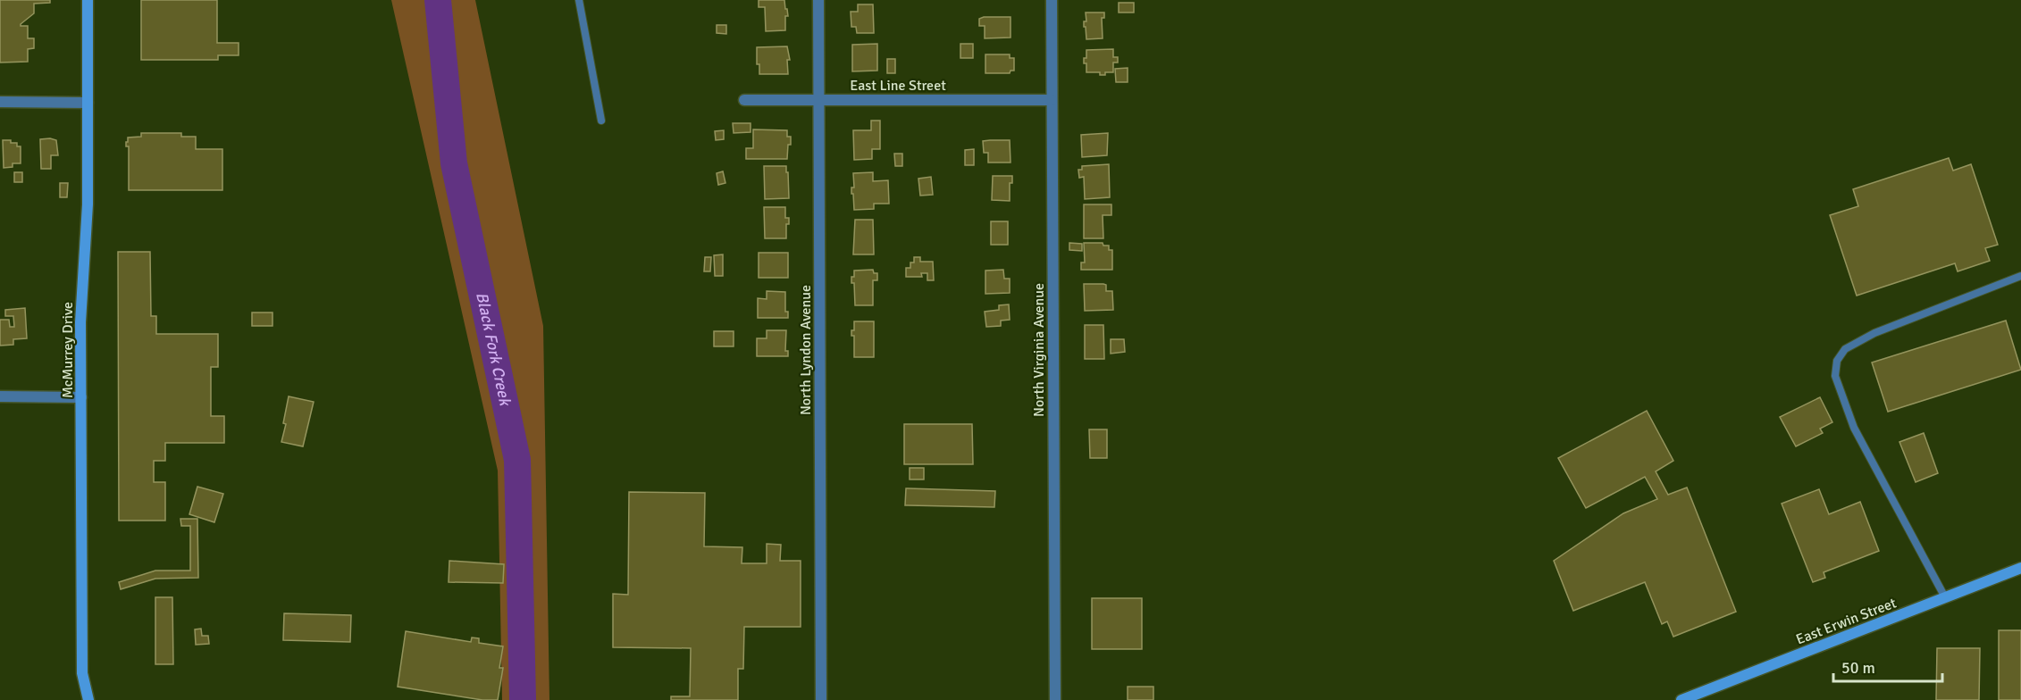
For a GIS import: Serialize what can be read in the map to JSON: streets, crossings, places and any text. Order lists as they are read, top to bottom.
{
  "streets": {
    "street": [
      "East Line Street",
      "McMurrey Drive",
      "North Lyndon Avenue",
      "North Virginia Avenue",
      "East Erwin Street"
    ]
  },
  "crossings": [
    ["East Line Street", "North Lyndon Avenue"],
    ["East Line Street", "North Virginia Avenue"]
  ],
  "water": ["Black Fork Creek"],
  "scale_bar": "50 m"
}
